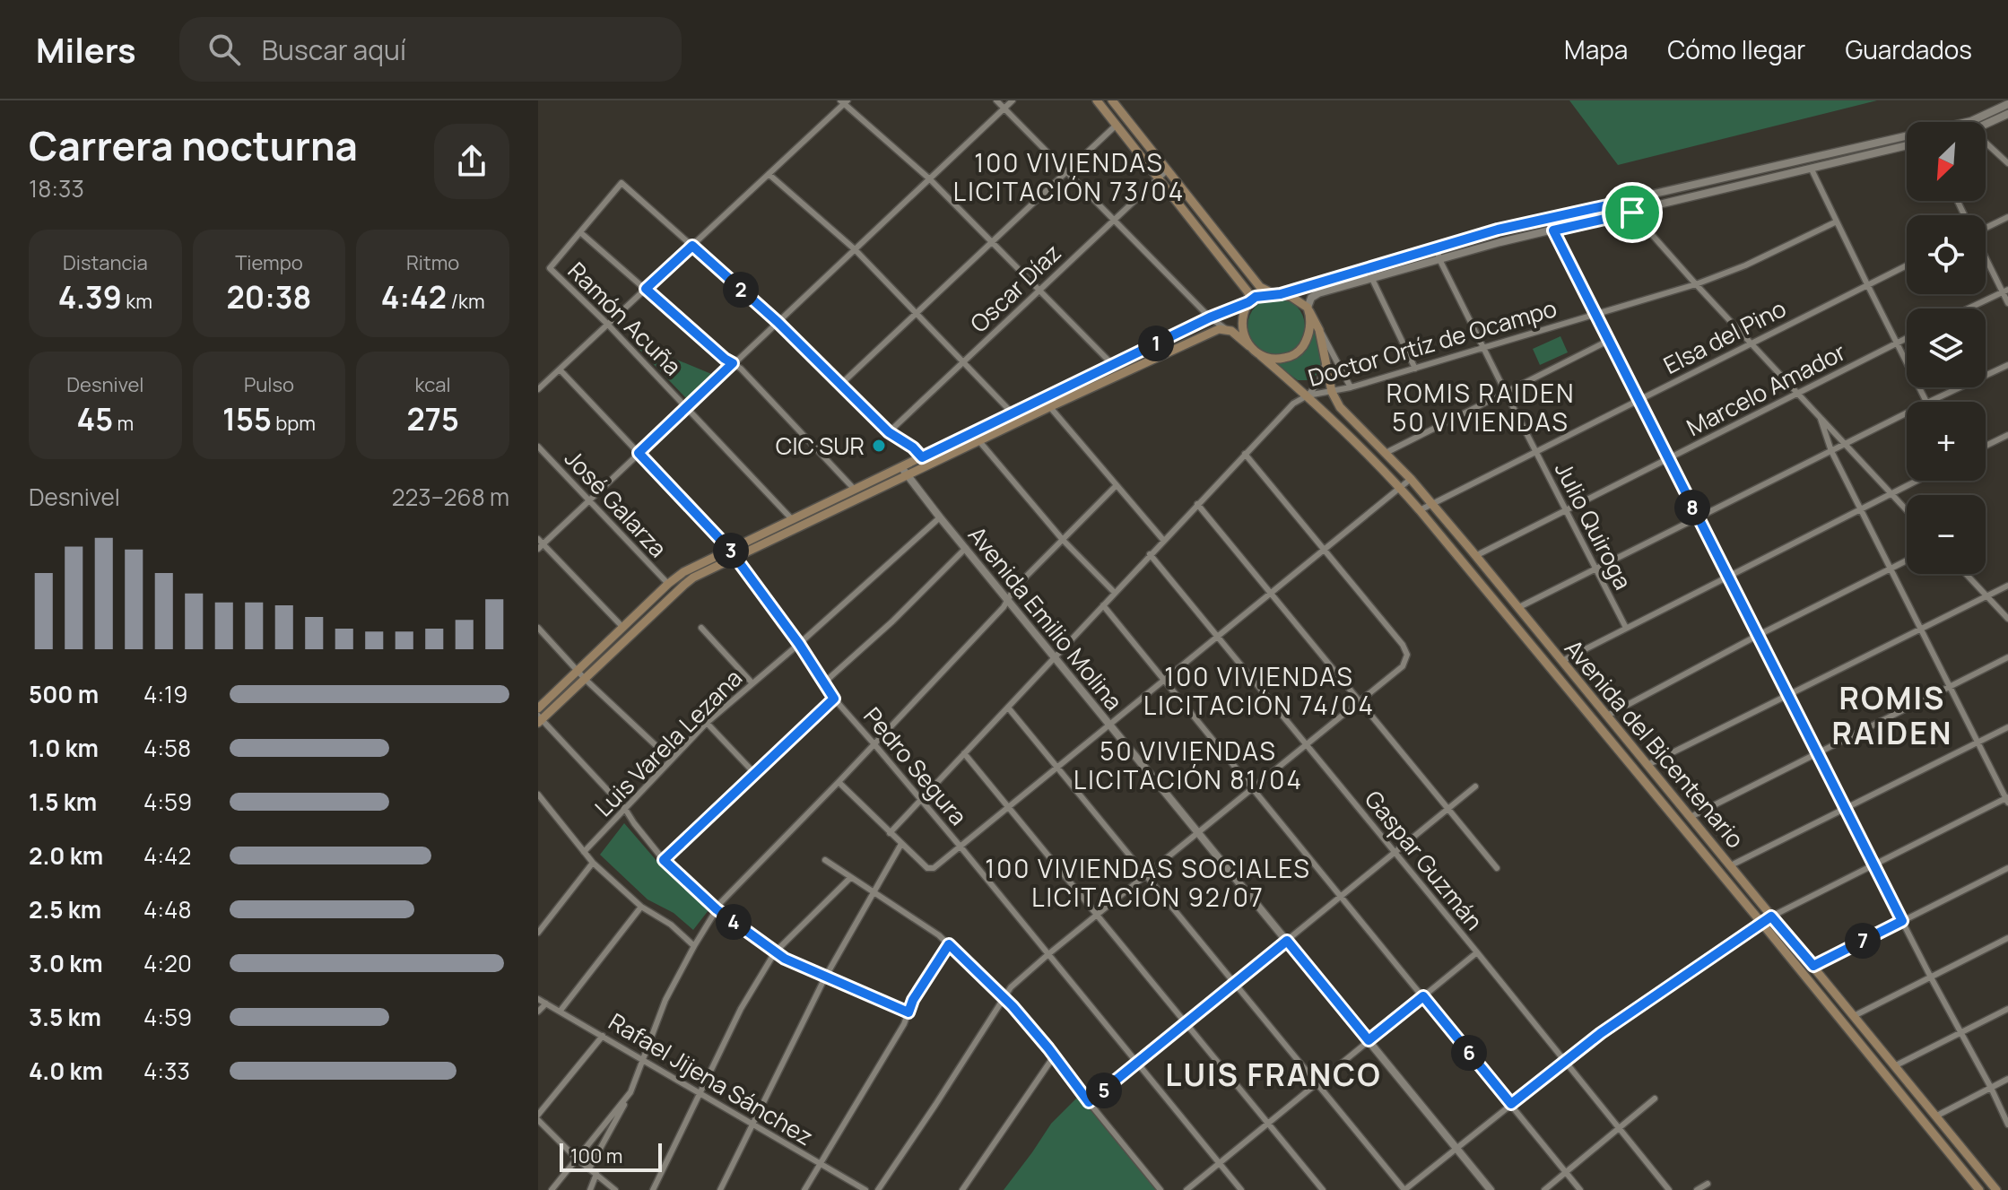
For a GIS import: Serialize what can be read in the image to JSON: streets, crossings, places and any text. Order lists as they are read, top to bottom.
{
  "streets": {
    "main road": ["Avenida del Bicentenario"],
    "street": [
      "Oscar Díaz",
      "Ramón Acuña",
      "Elsa del Pino",
      "Doctor Ortíz de Ocampo",
      "Marcelo Amador",
      "José Galarza",
      "Julio Quiroga",
      "Avenida Emilio Molina",
      "Luis Varela Lezana",
      "Pedro Segura",
      "Gaspar Guzmán",
      "Rafael Jijena Sánchez"
    ]
  },
  "crossings": [
    ["Elsa del Pino", "Julio Quiroga"],
    ["Elsa del Pino", "Avenida del Bicentenario"],
    ["Doctor Ortíz de Ocampo", "Julio Quiroga"],
    ["Doctor Ortíz de Ocampo", "Avenida Emilio Molina"],
    ["Doctor Ortíz de Ocampo", "Avenida del Bicentenario"],
    ["Doctor Ortíz de Ocampo", "Pedro Segura"],
    ["Doctor Ortíz de Ocampo", "Gaspar Guzmán"],
    ["Marcelo Amador", "Julio Quiroga"],
    ["Marcelo Amador", "Avenida del Bicentenario"],
    ["Avenida Emilio Molina", "Luis Varela Lezana"],
    ["Luis Varela Lezana", "Pedro Segura"]
  ],
  "districts": [
    "100 VIVIENDAS LICITACIÓN 73/04",
    "ROMIS RAIDEN 50 VIVIENDAS",
    "100 VIVIENDAS LICITACIÓN 74/04",
    "ROMIS RAIDEN",
    "50 VIVIENDAS LICITACIÓN 81/04",
    "100 VIVIENDAS SOCIALES LICITACIÓN 92/07",
    "LUIS FRANCO"
  ],
  "places": ["CIC SUR"],
  "scale_bar": "100 m",
  "north": "bottom left",
  "page": {
    "header": "Milers",
    "search": "Buscar aquí",
    "nav": ["Mapa", "Cómo llegar", "Guardados"],
    "heading": ["Carrera nocturna", "18:33"],
    "map_buttons": ["+", "−"],
    "stats": [
      ["Distancia", "4.39 km"],
      ["Tiempo", "20:38"],
      ["Ritmo", "4:42 /km"],
      ["Desnivel", "45 m"],
      ["Pulso", "155 bpm"],
      ["kcal", "275"]
    ],
    "pins": [
      "2",
      "1",
      "8",
      "3",
      "4",
      "7",
      "6",
      "5"
    ],
    "chart": ["Desnivel", "223–268 m"],
    "list": [
      {
        "name": "500 m",
        "note": "4:19"
      },
      {
        "name": "1.0 km",
        "note": "4:58"
      },
      {
        "name": "1.5 km",
        "note": "4:59"
      },
      {
        "name": "2.0 km",
        "note": "4:42"
      },
      {
        "name": "2.5 km",
        "note": "4:48"
      },
      {
        "name": "3.0 km",
        "note": "4:20"
      },
      {
        "name": "3.5 km",
        "note": "4:59"
      },
      {
        "name": "4.0 km",
        "note": "4:33"
      }
    ],
    "scale": "100 m"
  }
}
